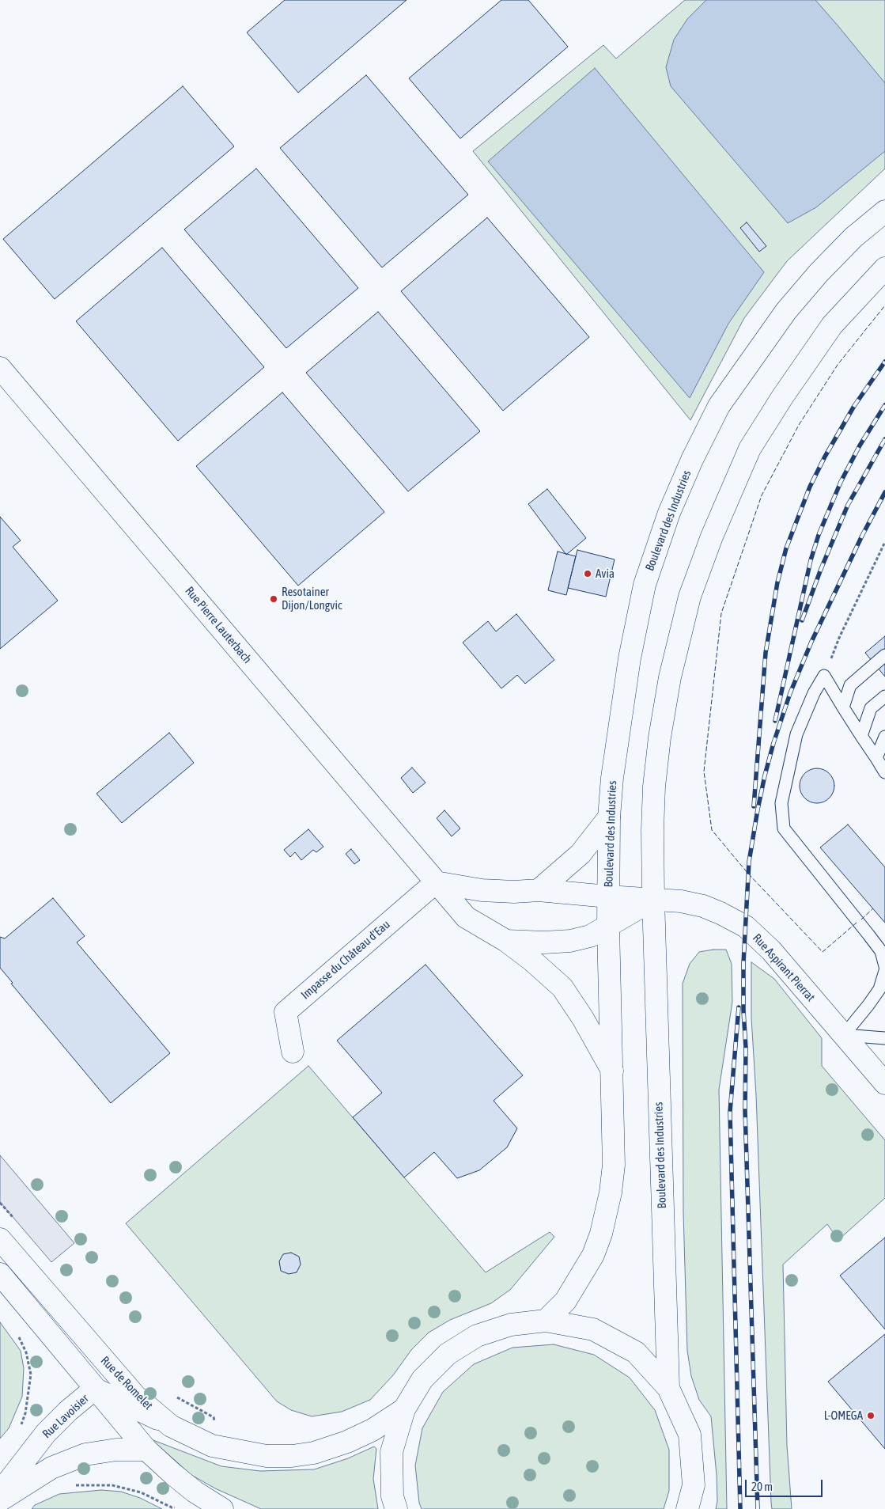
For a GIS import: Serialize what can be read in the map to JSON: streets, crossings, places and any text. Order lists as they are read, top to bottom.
{
  "streets": {
    "street": [
      "Boulevard des Industries",
      "Rue Pierre Lauterbach",
      "Impasse du Château d'Eau",
      "Rue Aspirant Pierrat",
      "Rue de Romelet",
      "Rue Lavoisier"
    ]
  },
  "crossings": [
    ["Boulevard des Industries", "Rue Pierre Lauterbach"],
    ["Boulevard des Industries", "Rue Aspirant Pierrat"],
    ["Rue Pierre Lauterbach", "Impasse du Château d'Eau"],
    ["Rue de Romelet", "Rue Lavoisier"]
  ],
  "places": ["Avia", "Resotainer Dijon/Longvic", "L-OMEGA"],
  "scale_bar": "20 m"
}
